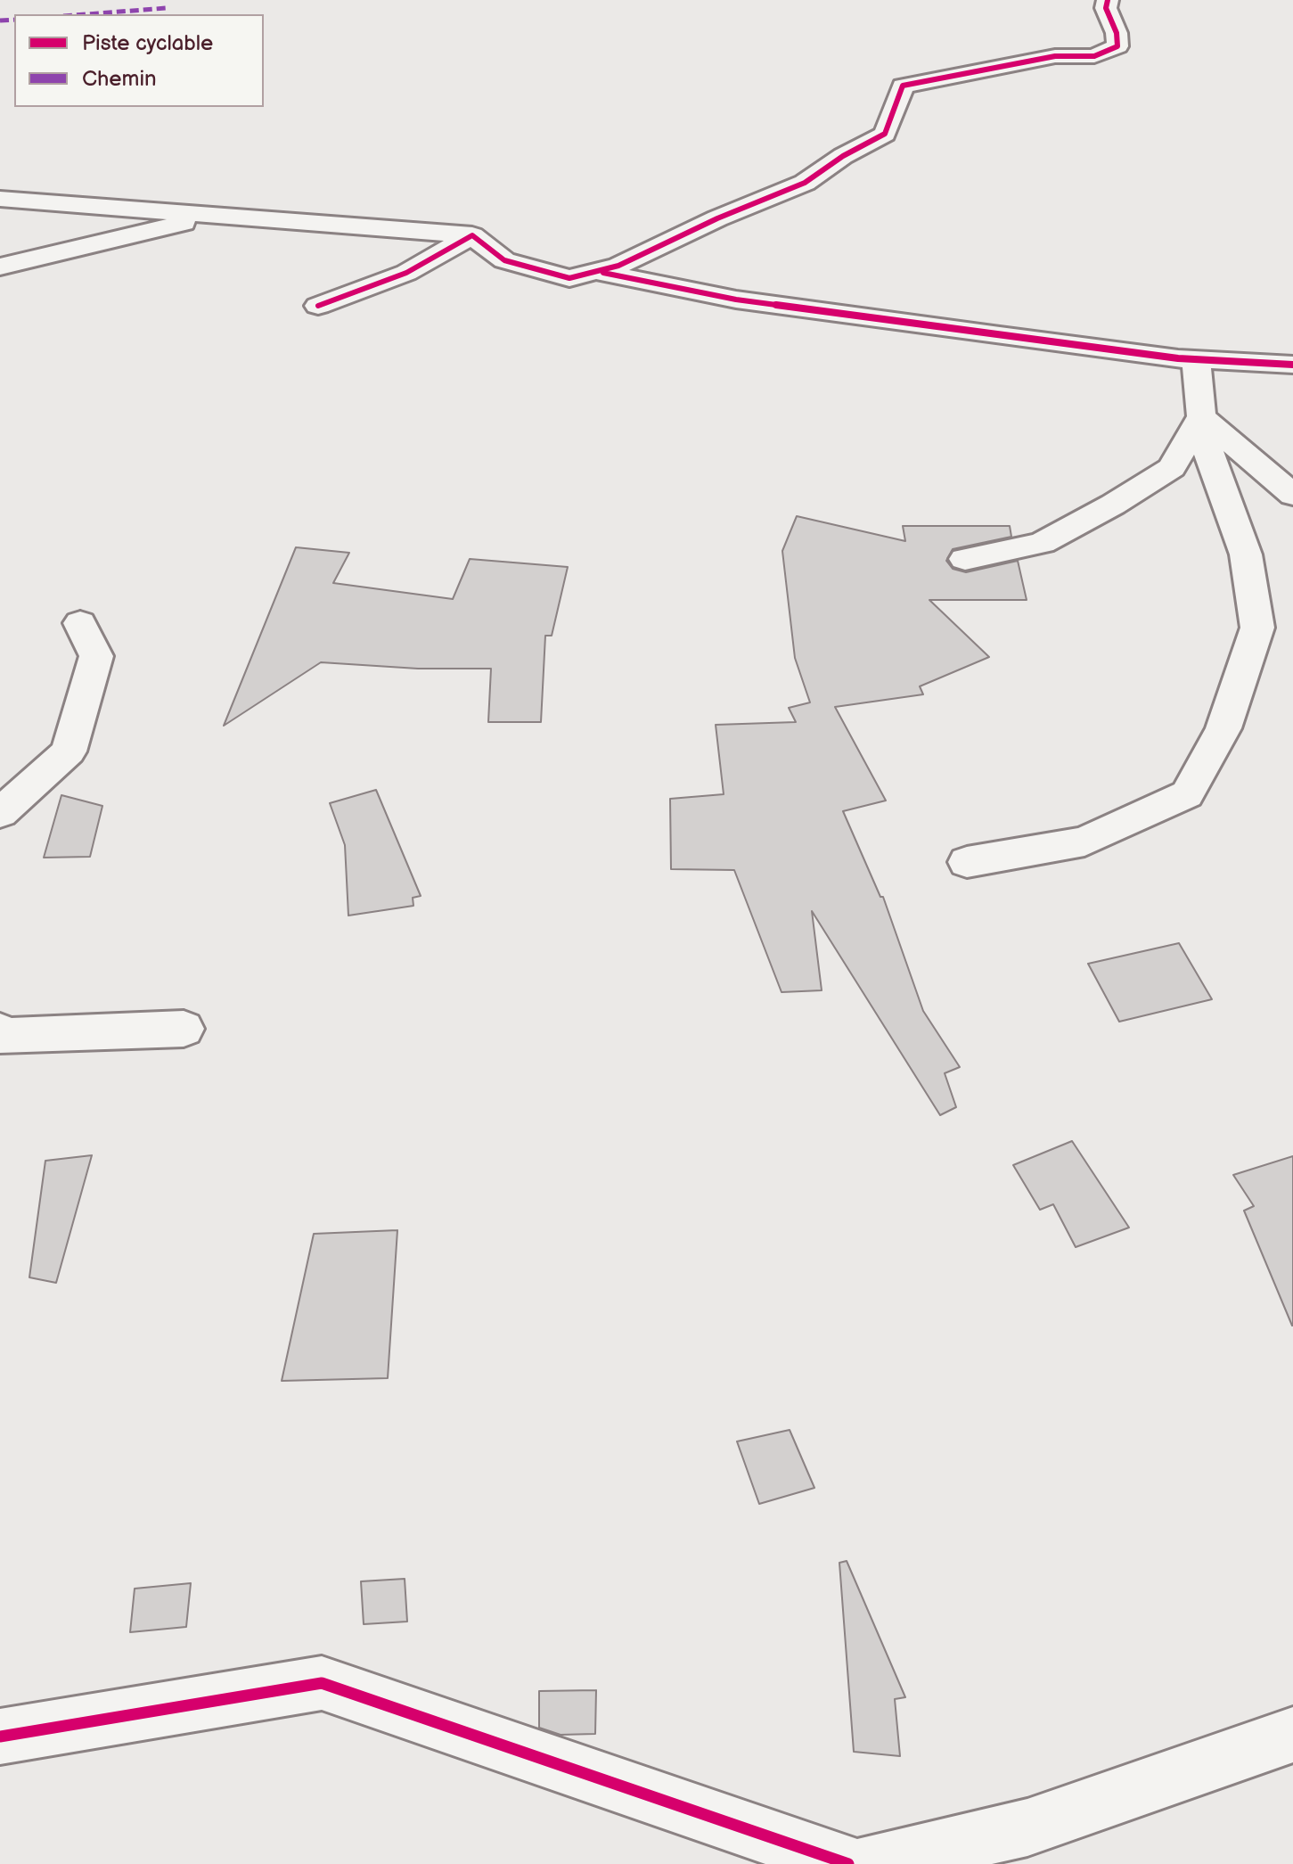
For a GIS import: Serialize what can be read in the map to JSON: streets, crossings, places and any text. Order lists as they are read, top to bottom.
{
  "legend": ["Piste cyclable", "Chemin"]
}
